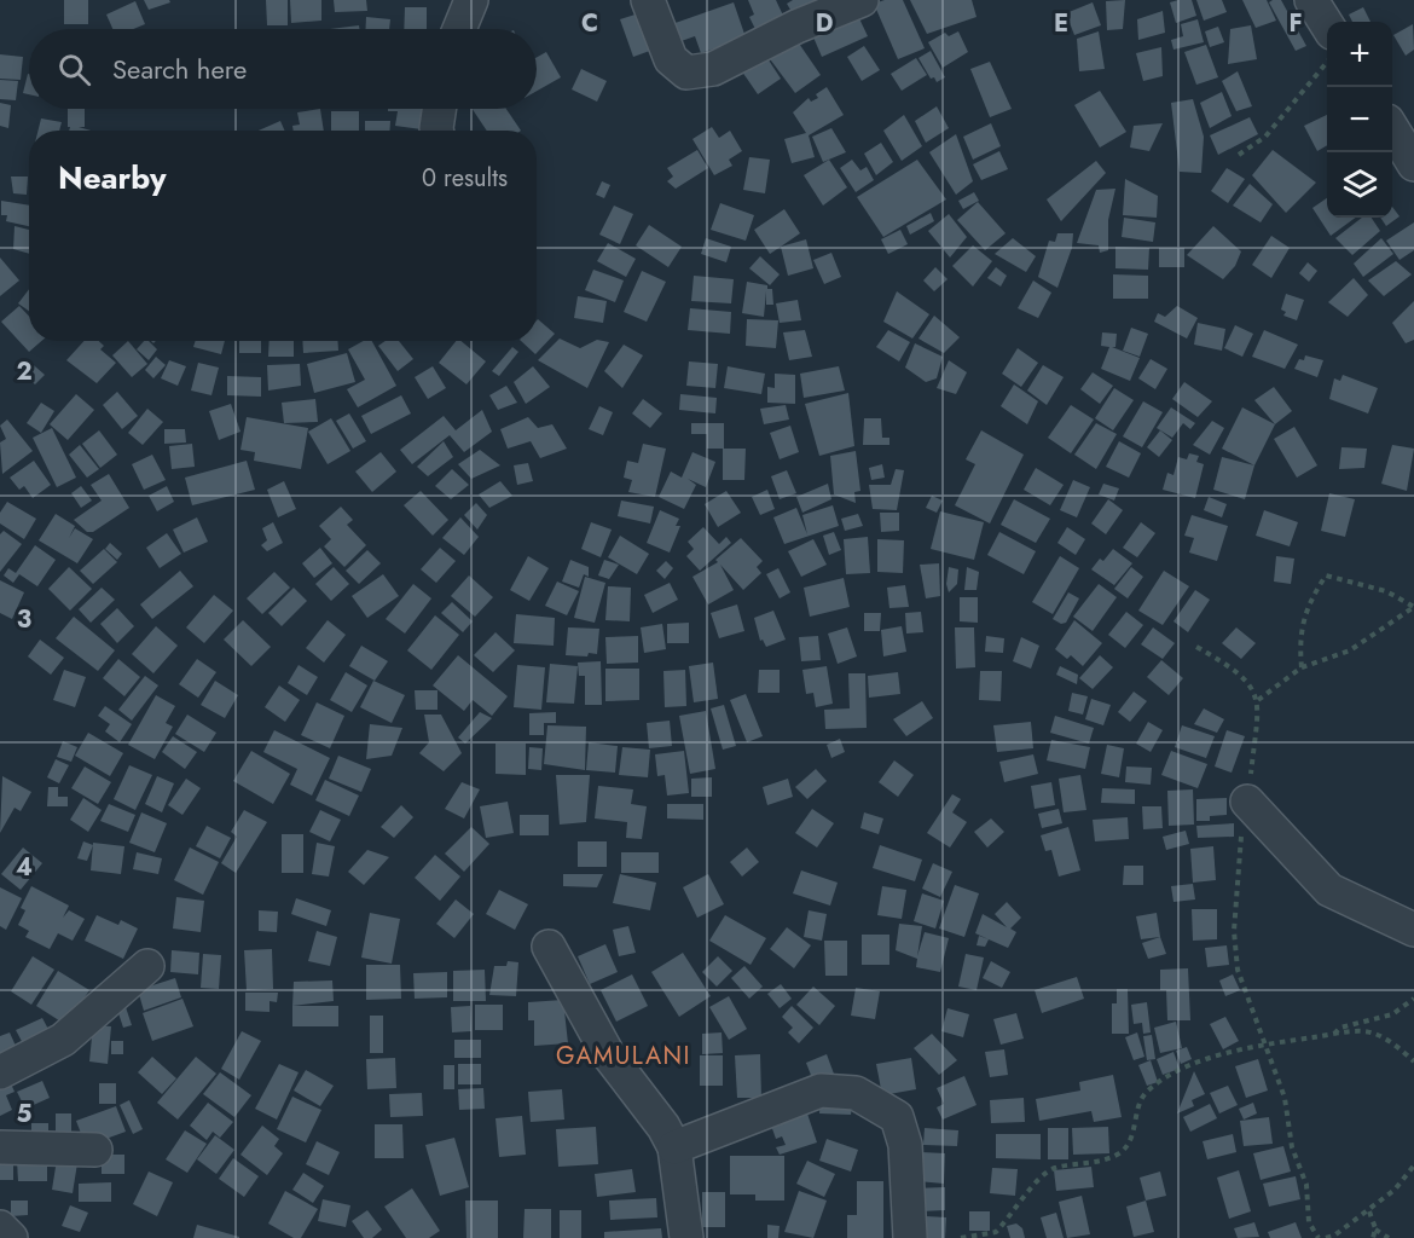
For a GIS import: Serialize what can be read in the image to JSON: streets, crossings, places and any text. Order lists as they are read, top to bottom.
{
  "districts": ["GAMULANI"],
  "page": {
    "map_buttons": ["+", "−"],
    "search": "Search here",
    "heading": ["Nearby", "0 results"]
  },
  "grid": {
    "columns": [
      "C",
      "D",
      "E",
      "F"
    ],
    "rows": [
      "2",
      "3",
      "4",
      "5"
    ]
  }
}
